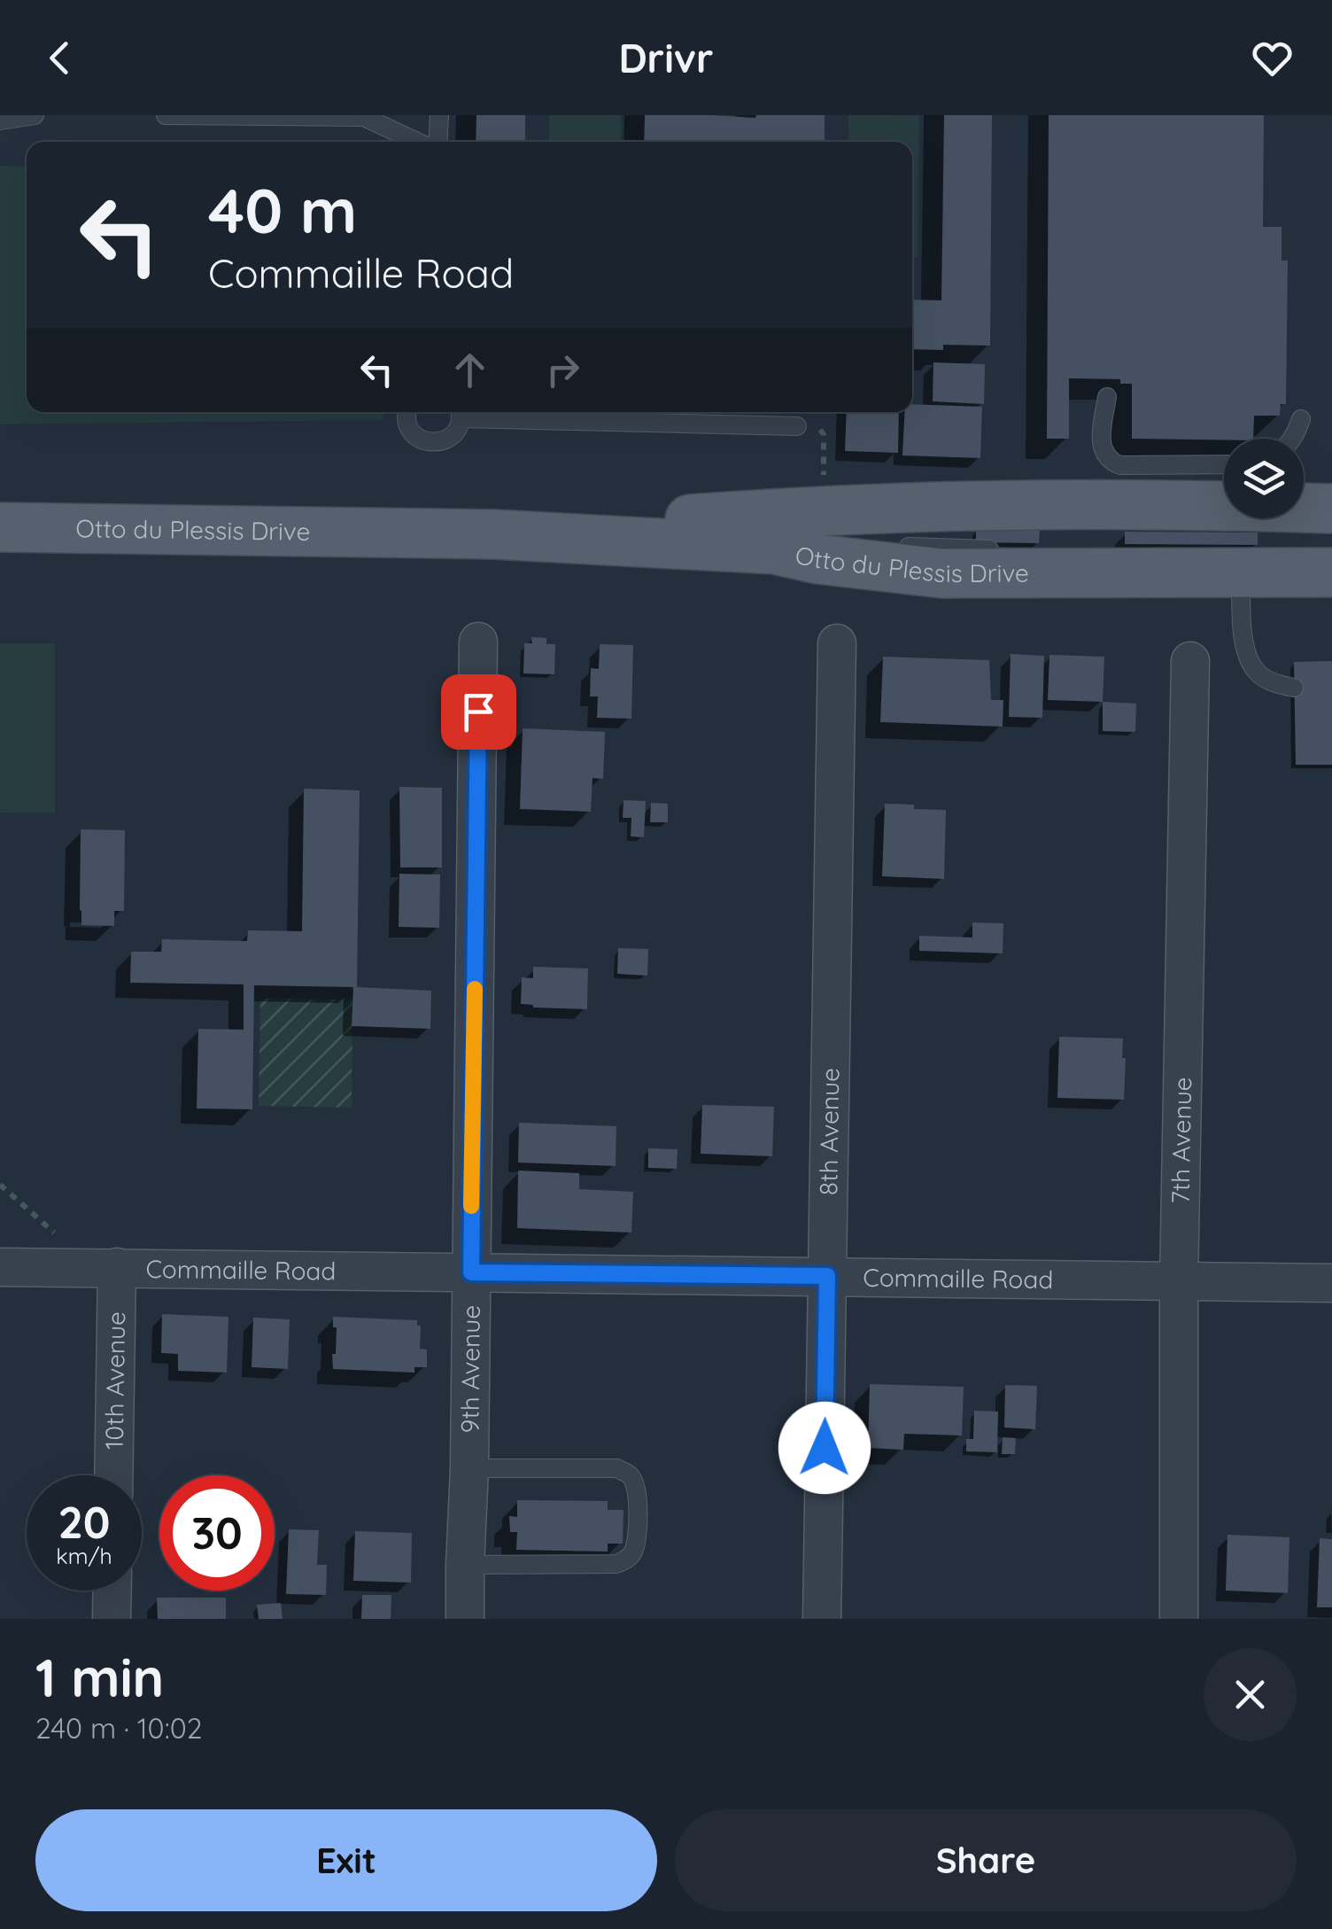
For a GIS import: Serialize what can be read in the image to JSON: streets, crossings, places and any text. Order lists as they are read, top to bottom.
{
  "streets": {
    "main road": ["Otto du Plessis Drive"],
    "street": [
      "8th Avenue",
      "7th Avenue",
      "Commaille Road",
      "9th Avenue",
      "10th Avenue"
    ]
  },
  "crossings": [
    ["8th Avenue", "Commaille Road"],
    ["7th Avenue", "Commaille Road"],
    ["Commaille Road", "9th Avenue"],
    ["Commaille Road", "10th Avenue"]
  ],
  "page": {
    "header": "Drivr",
    "turn": ["40 m", "Commaille Road"],
    "speed": "20 km/h",
    "limit": "30",
    "heading": ["1 min", "240 m · 10:02"],
    "buttons": ["Exit", "Share"]
  }
}
